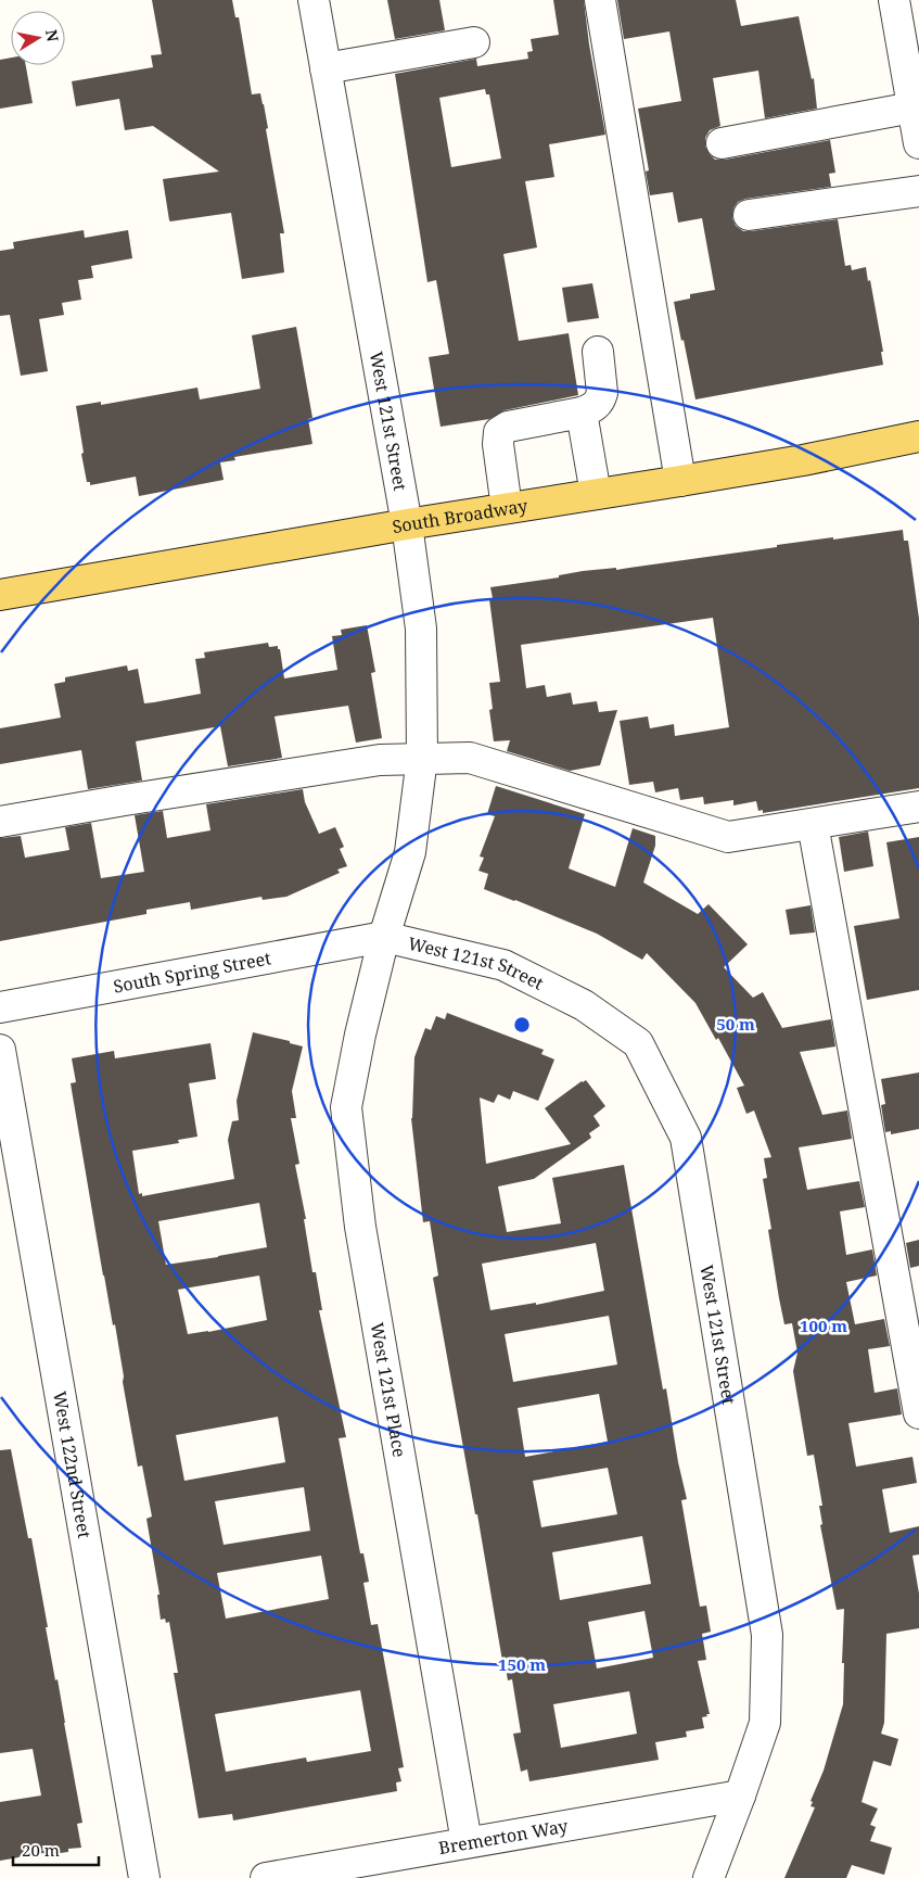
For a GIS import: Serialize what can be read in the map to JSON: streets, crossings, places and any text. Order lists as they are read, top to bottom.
{
  "streets": {
    "main road": ["South Broadway"],
    "street": [
      "West 121st Street",
      "South Spring Street",
      "West 121st Place",
      "West 122nd Street",
      "Bremerton Way"
    ]
  },
  "crossings": [
    ["West 121st Street", "South Broadway"],
    ["West 121st Street", "South Spring Street"],
    ["West 121st Street", "West 121st Place"],
    ["West 121st Street", "Bremerton Way"],
    ["South Spring Street", "West 121st Place"],
    ["West 121st Place", "Bremerton Way"]
  ],
  "scale_bar": "20 m",
  "north": "right",
  "rings": ["50 m", "100 m", "150 m"]
}
